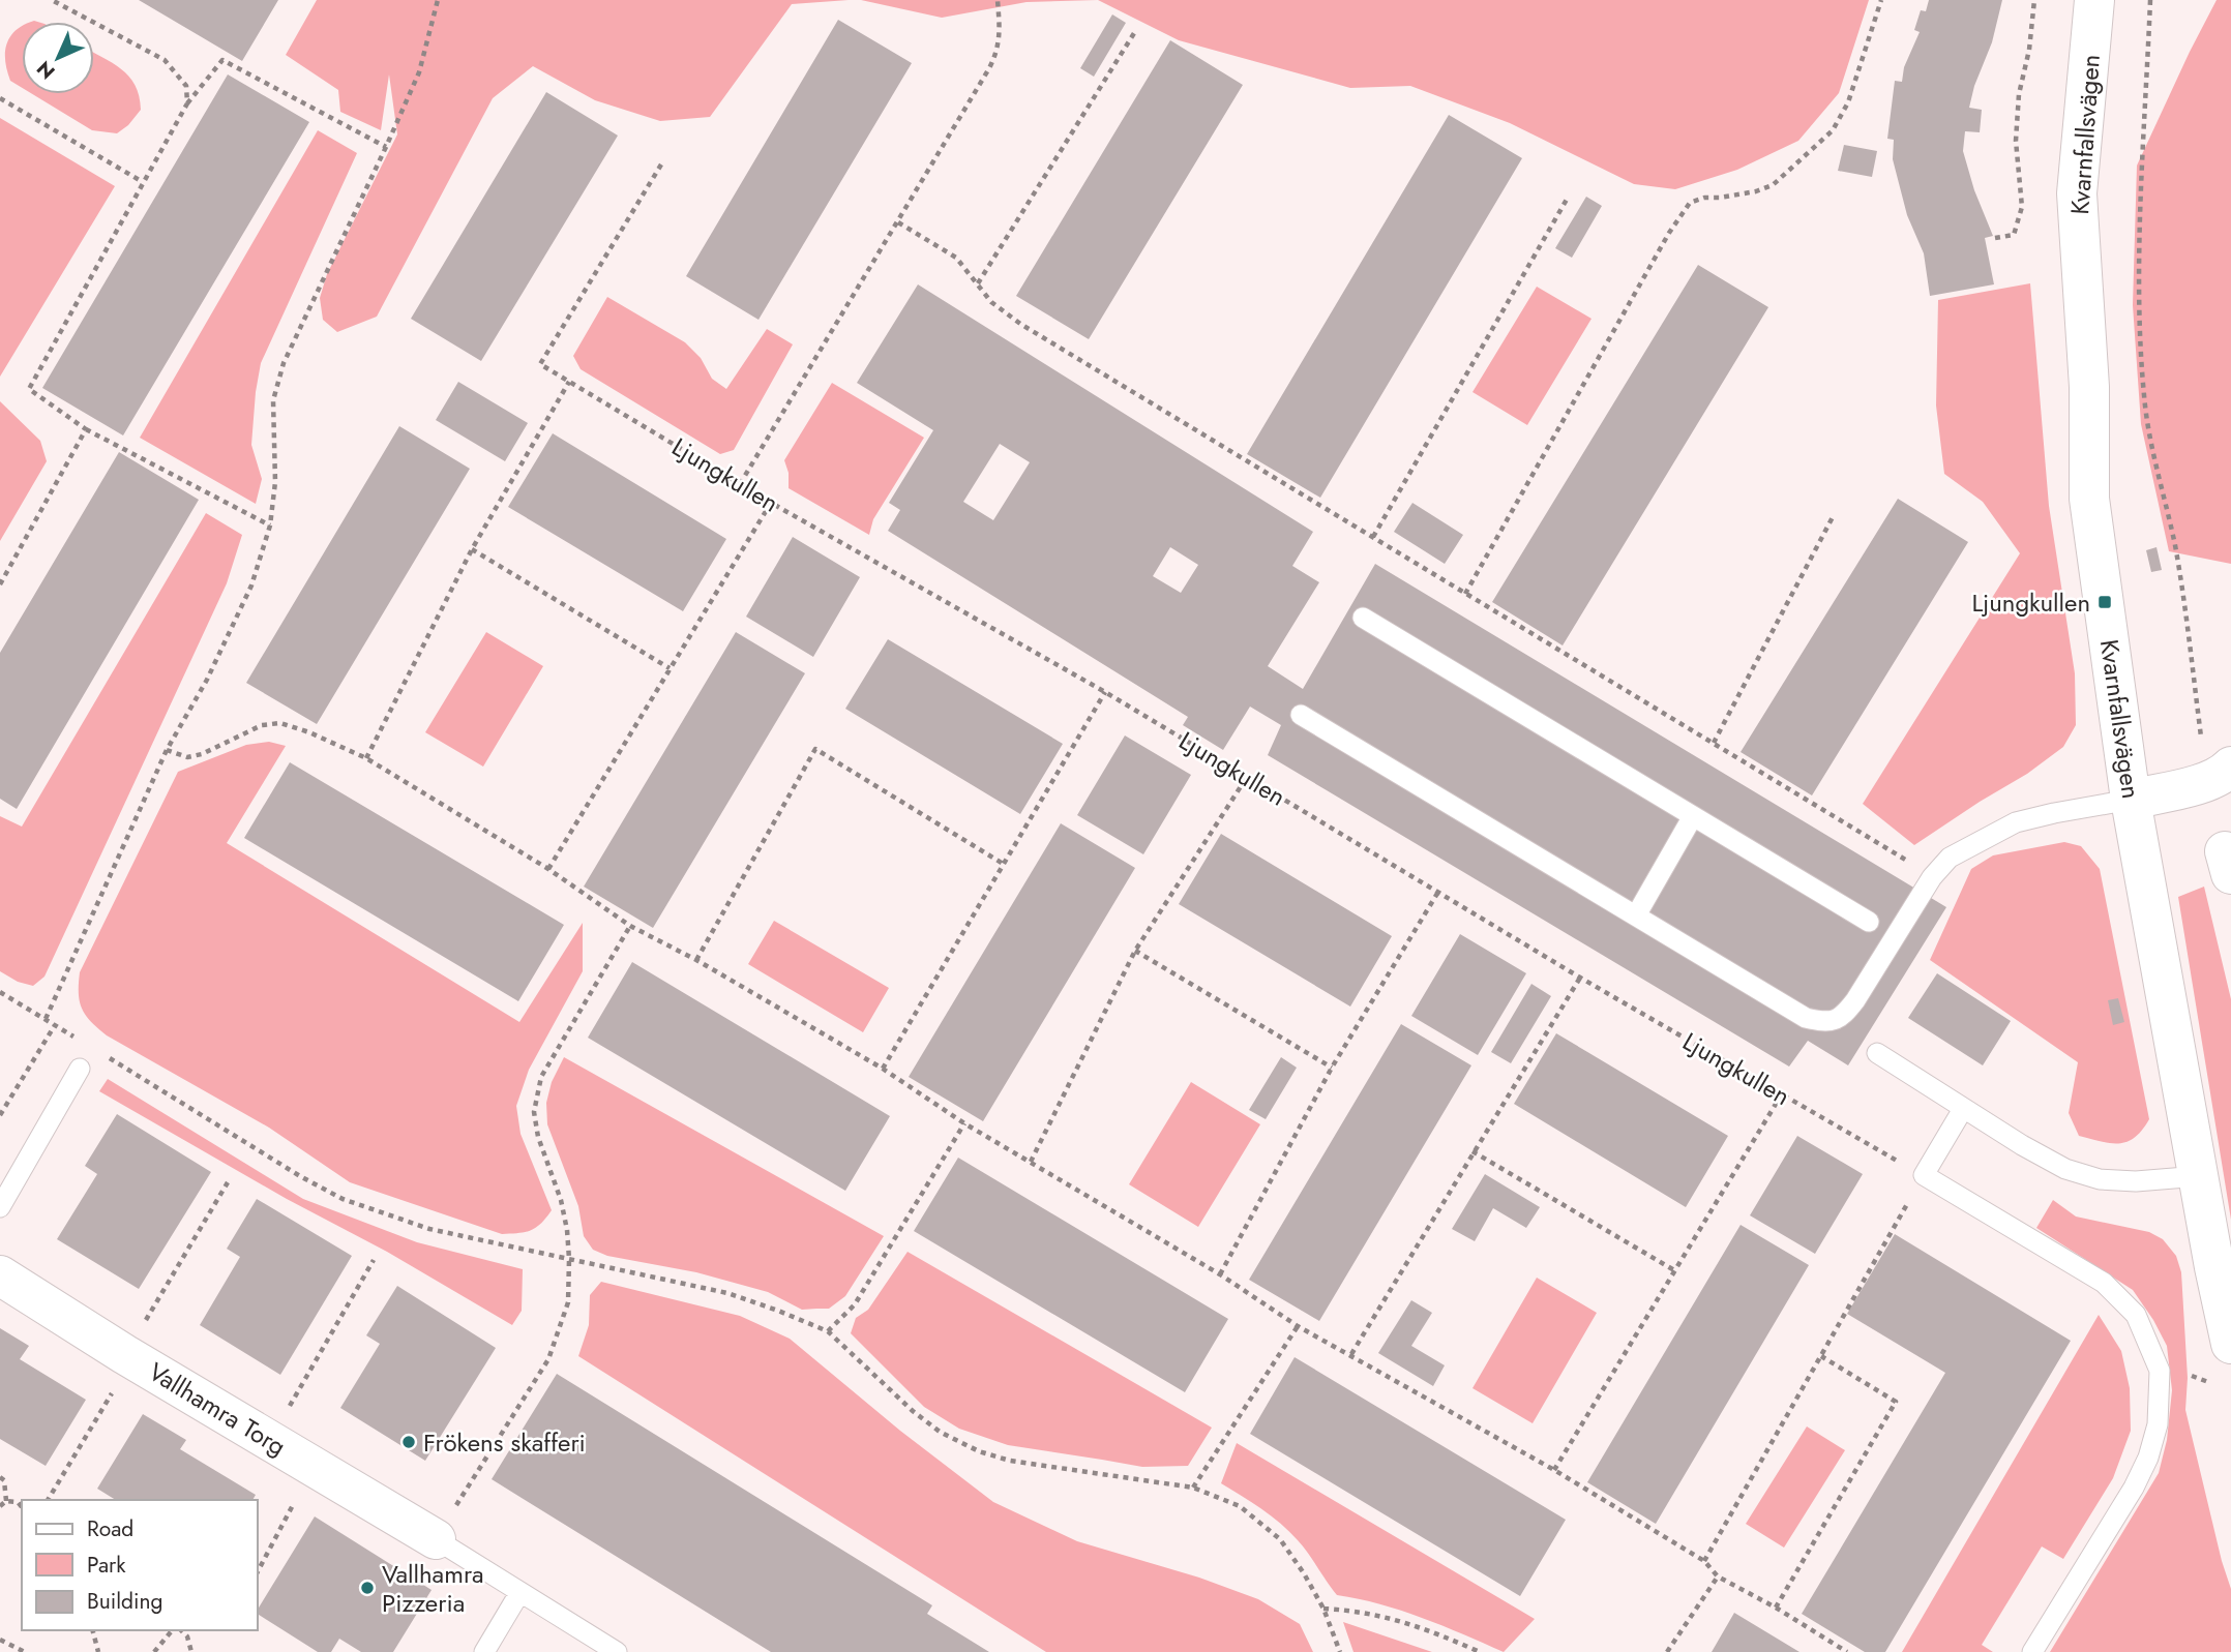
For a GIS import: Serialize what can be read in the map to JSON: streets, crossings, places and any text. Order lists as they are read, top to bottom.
{
  "streets": {
    "street": ["Kvarnfallsvägen", "Vallhamra Torg"],
    "path": ["Ljungkullen"]
  },
  "places": {
    "transit": ["Ljungkullen"],
    "other": ["Frökens skafferi", "Vallhamra Pizzeria"]
  },
  "legend": ["Road", "Park", "Building"],
  "north": "bottom left"
}
